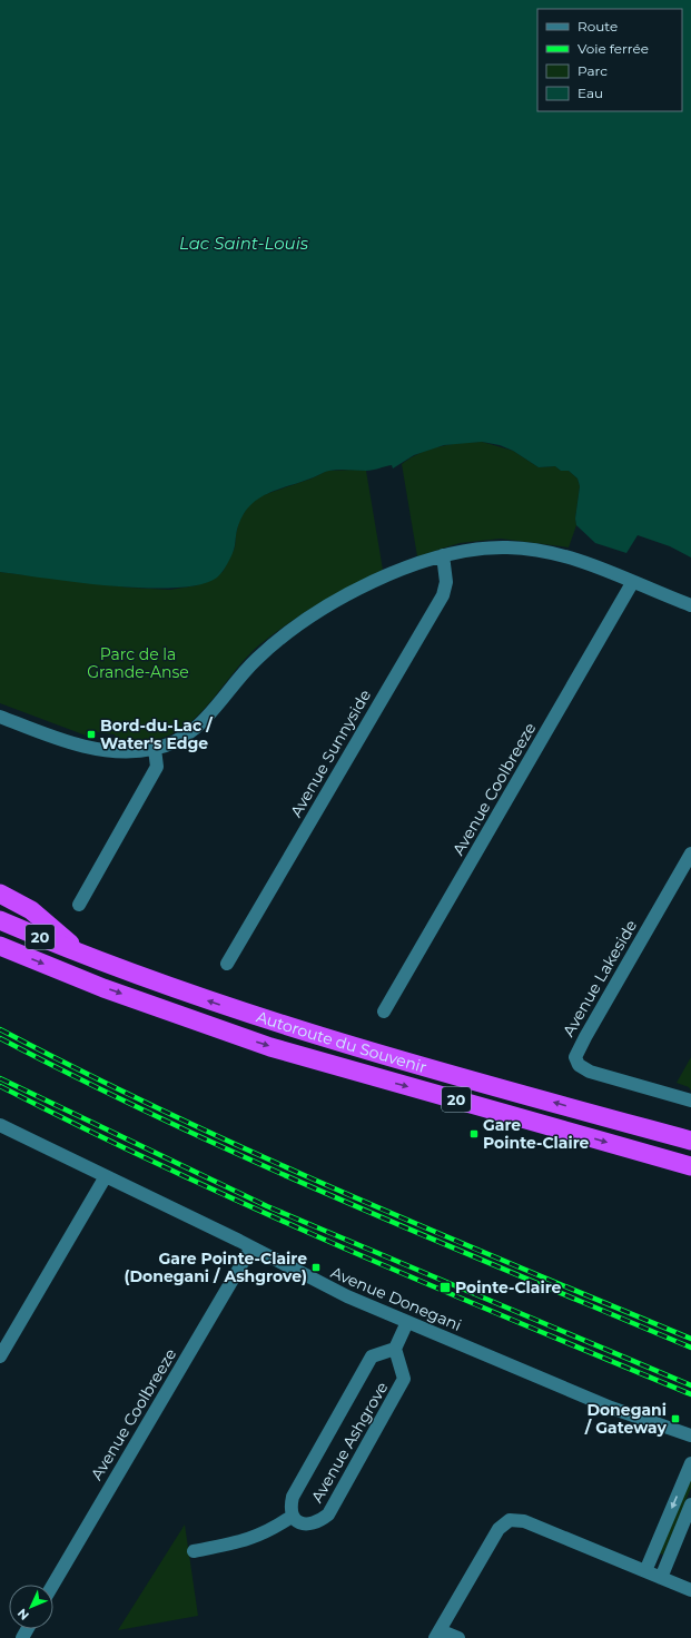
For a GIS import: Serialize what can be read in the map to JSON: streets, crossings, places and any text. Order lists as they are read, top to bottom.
{
  "streets": {
    "highway": ["20", "Autoroute du Souvenir"],
    "street": [
      "Avenue Sunnyside",
      "Avenue Coolbreeze",
      "Avenue Lakeside",
      "Avenue Donegani",
      "Avenue Ashgrove"
    ]
  },
  "crossings": [
    ["Avenue Coolbreeze", "Avenue Donegani"]
  ],
  "water": ["Lac Saint-Louis"],
  "parks": ["Parc de la Grande-Anse"],
  "places": {
    "transit": [
      "Bord-du-Lac / Water's Edge",
      "Gare Pointe-Claire",
      "Gare Pointe-Claire (Donegani / Ashgrove)",
      "Pointe-Claire",
      "Donegani / Gateway"
    ]
  },
  "legend": [
    "Route",
    "Voie ferrée",
    "Parc",
    "Eau"
  ],
  "north": "bottom left"
}
